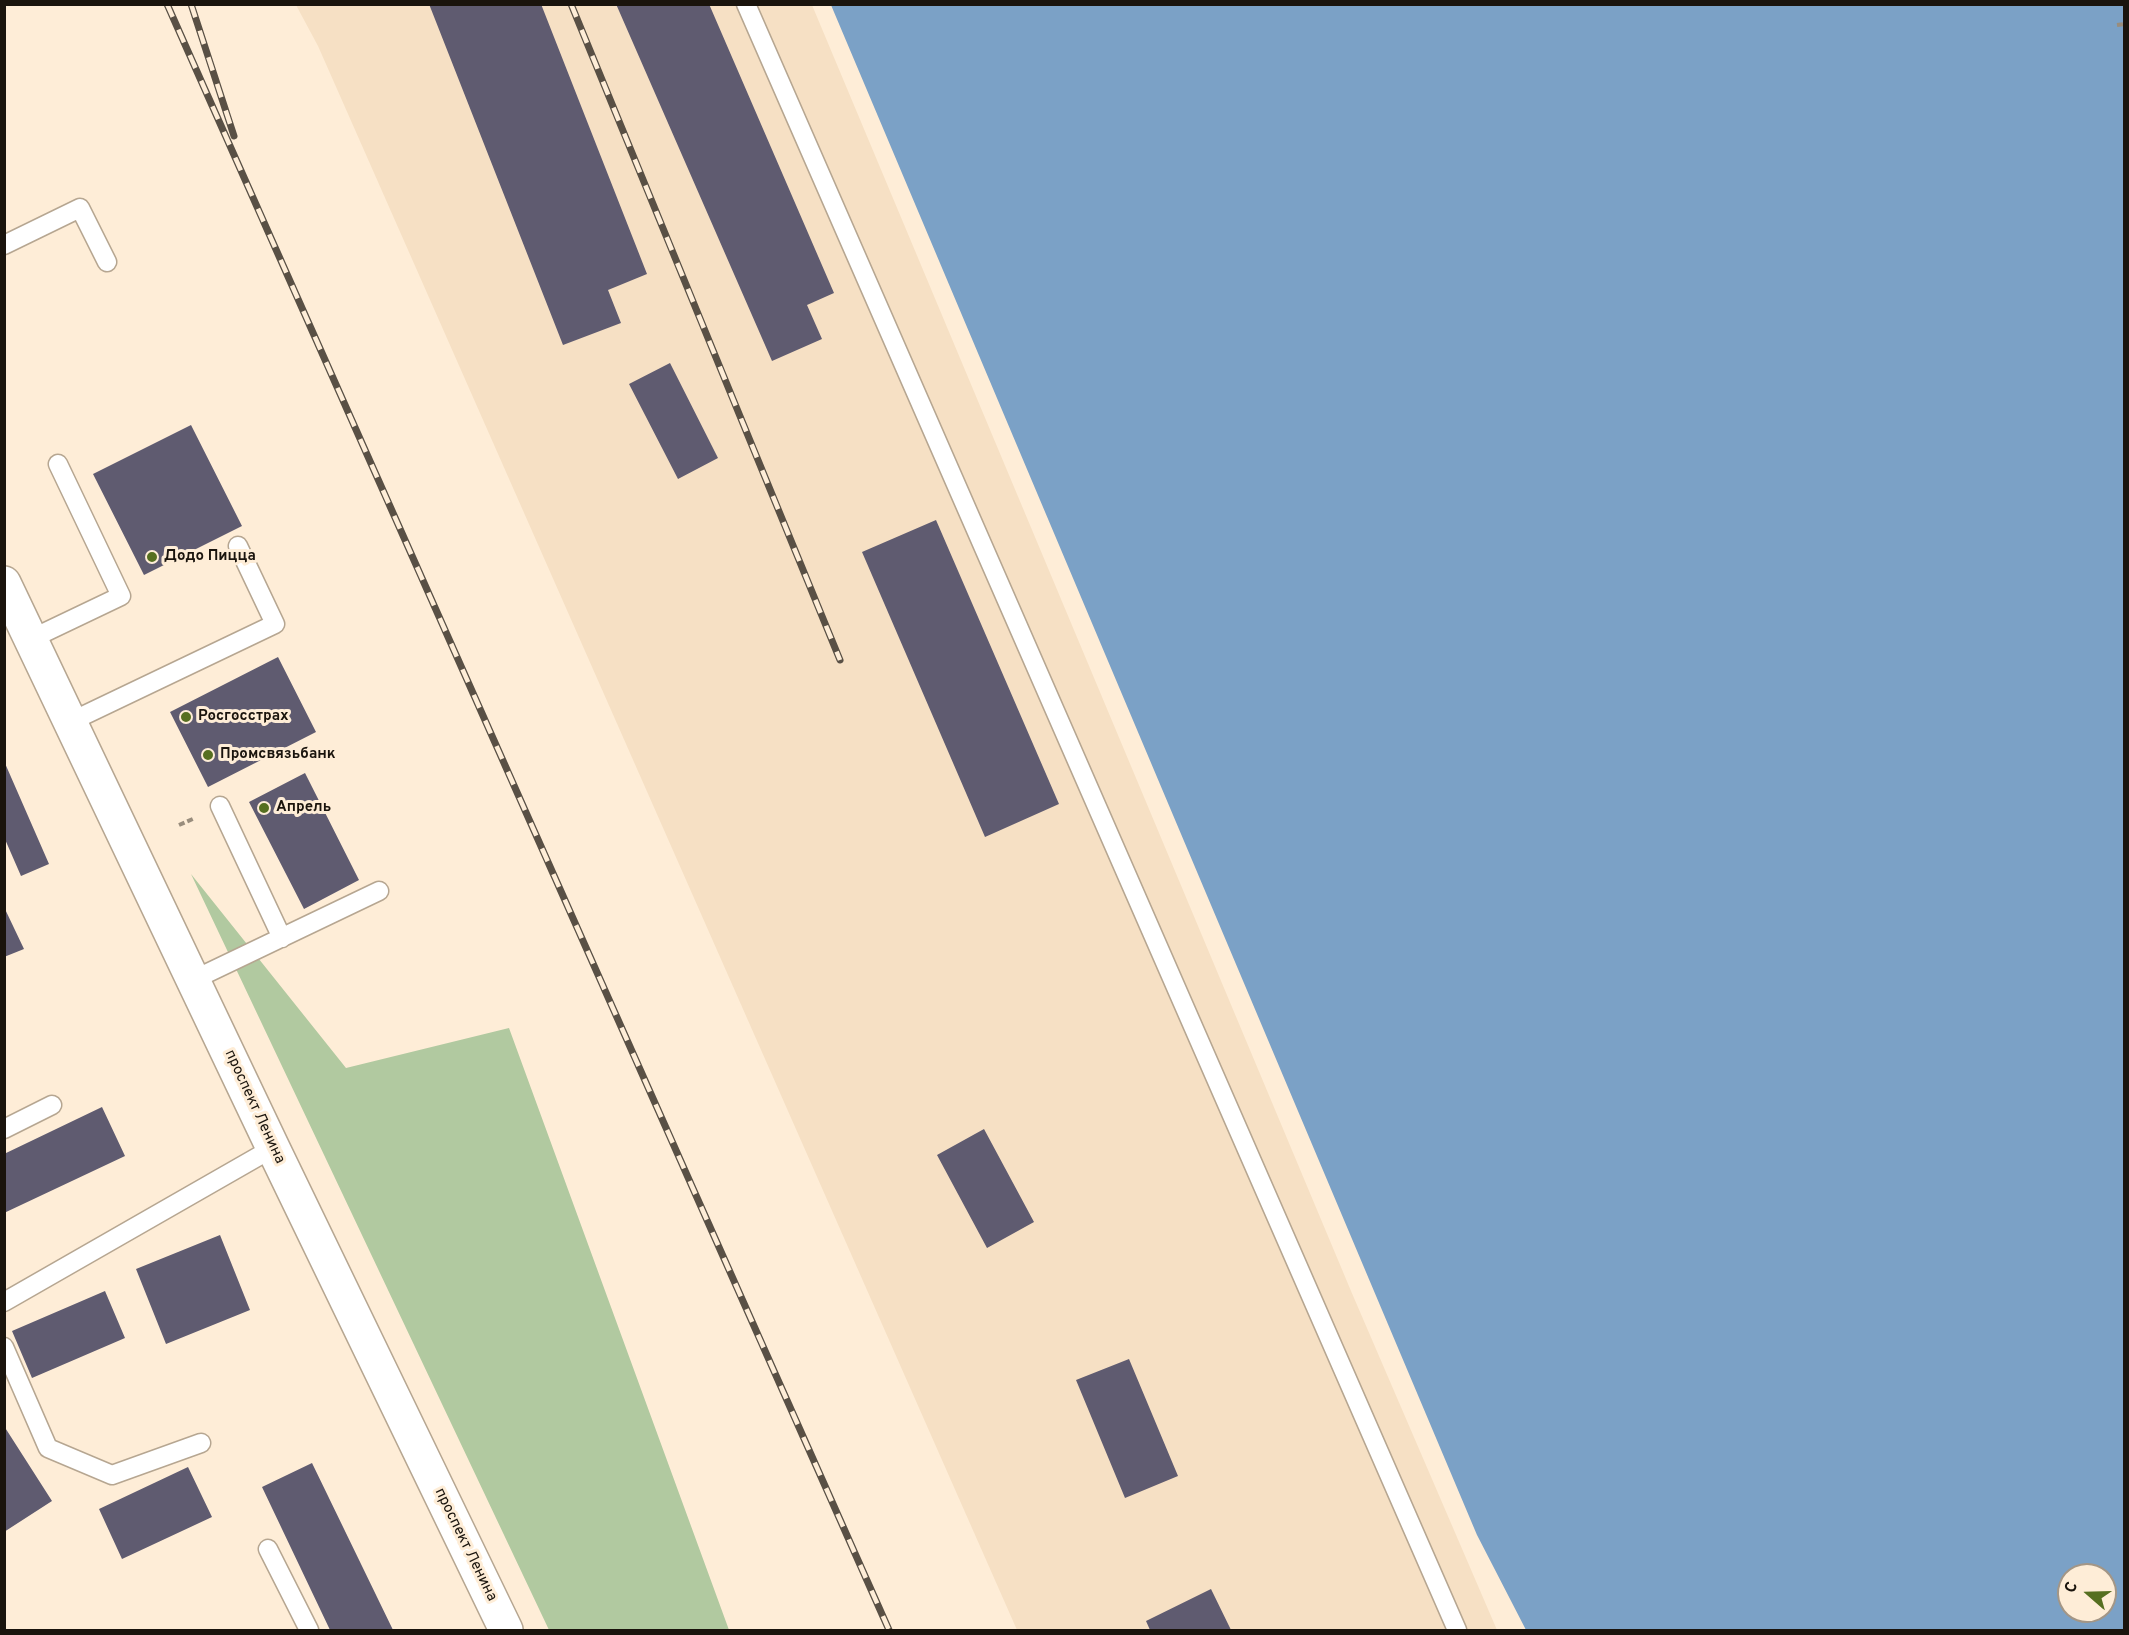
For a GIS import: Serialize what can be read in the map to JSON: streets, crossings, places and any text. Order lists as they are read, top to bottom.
{
  "streets": {
    "main road": ["проспект Ленина"]
  },
  "places": [
    "Додо Пицца",
    "Росгосстрах",
    "Промсвязьбанк",
    "Апрель"
  ],
  "north": "left"
}
